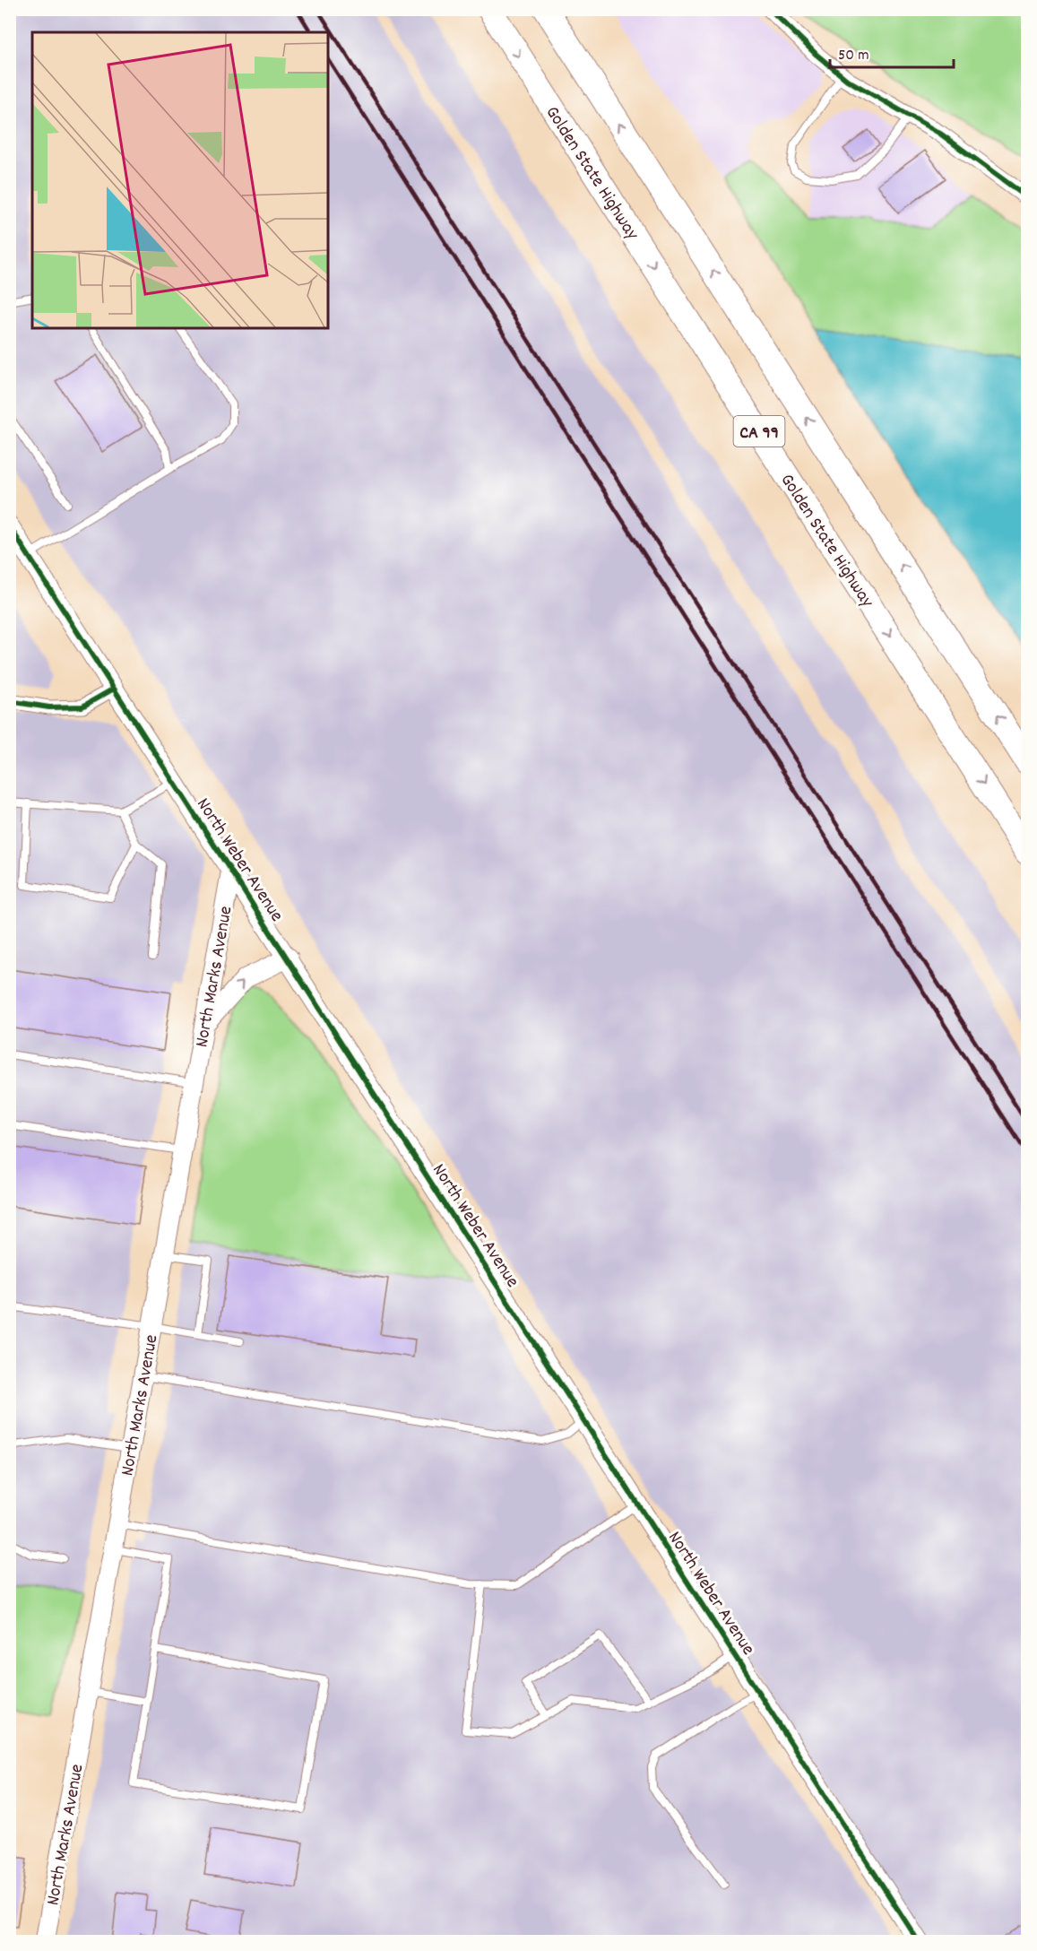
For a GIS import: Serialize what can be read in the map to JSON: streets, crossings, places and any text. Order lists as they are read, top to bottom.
{
  "streets": {
    "highway": ["Golden State Highway", "CA 99"],
    "main road": ["North Weber Avenue", "North Marks Avenue"]
  },
  "crossings": [
    ["North Weber Avenue", "North Marks Avenue"]
  ],
  "scale_bar": "50 m"
}
